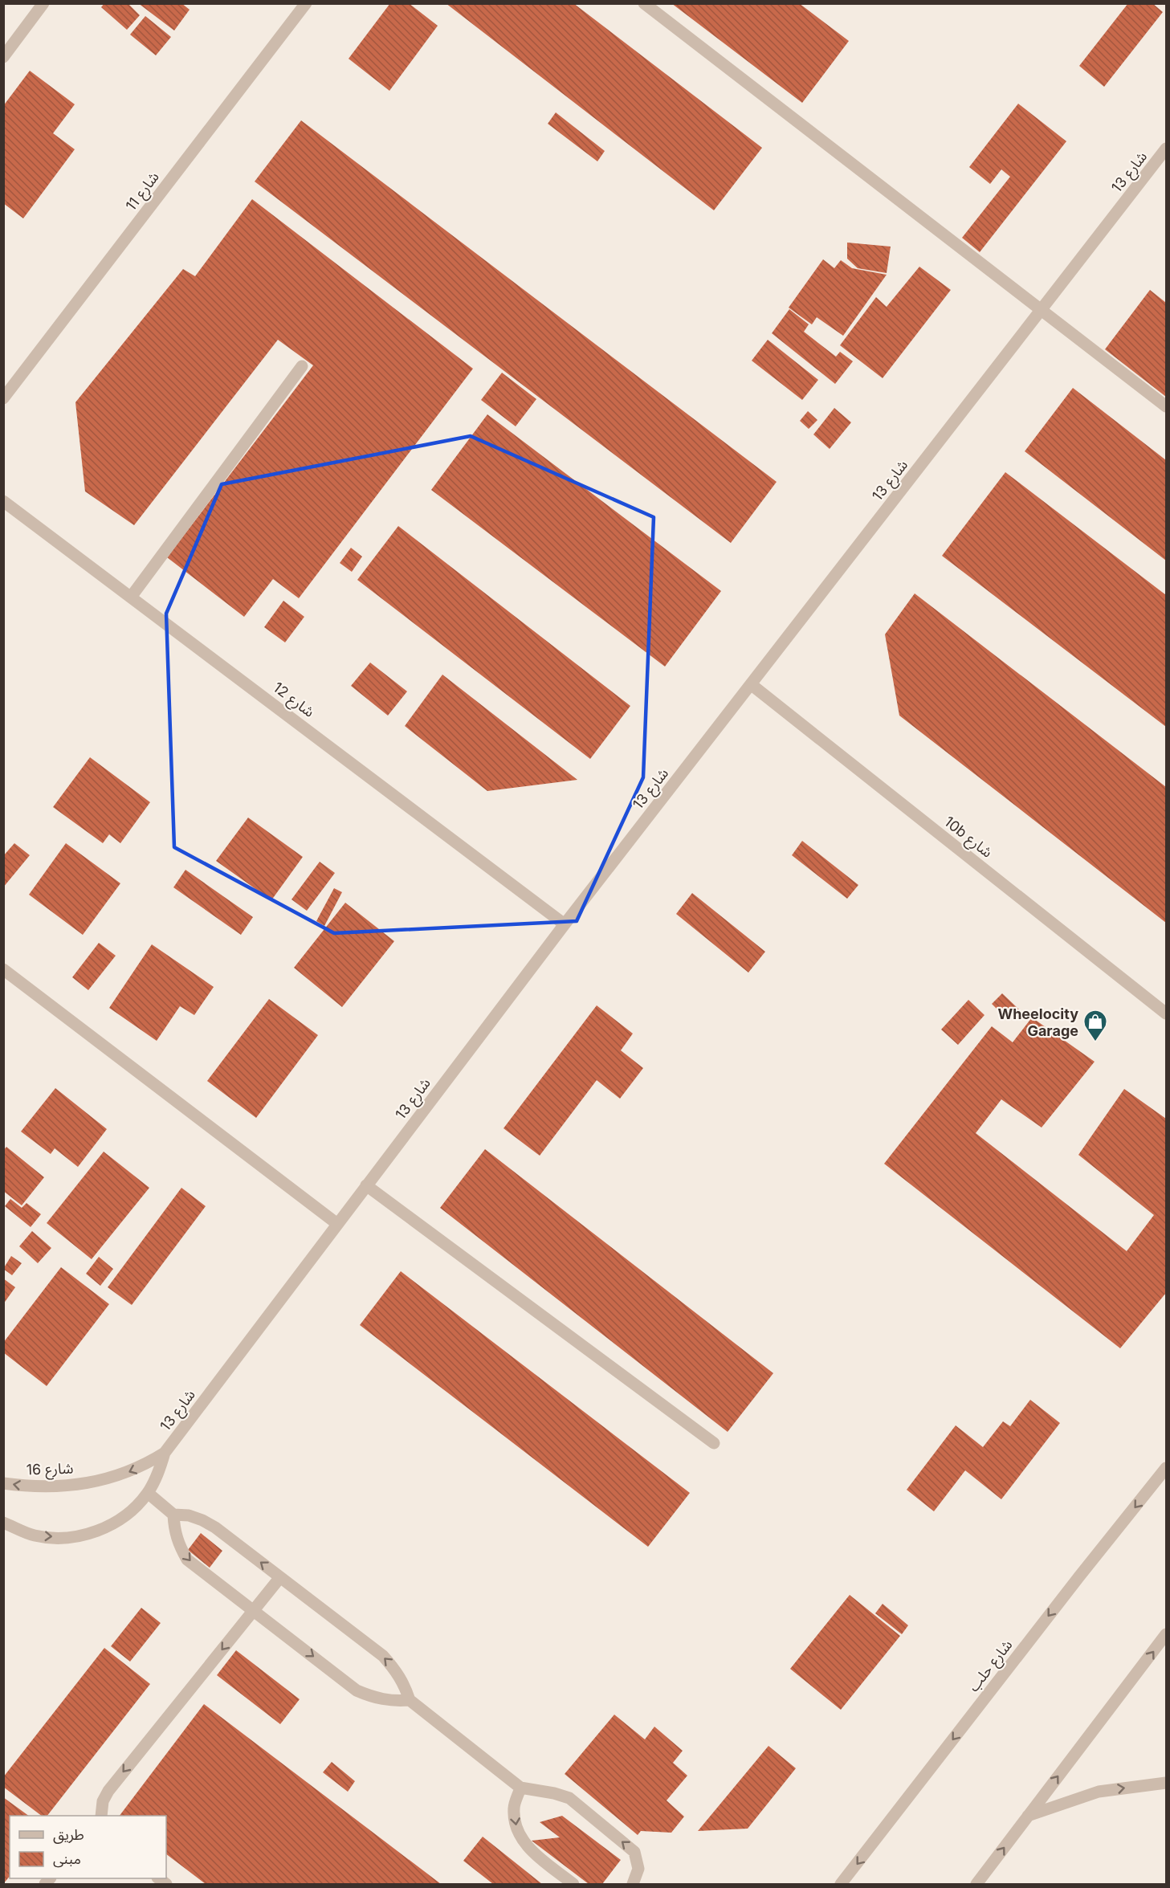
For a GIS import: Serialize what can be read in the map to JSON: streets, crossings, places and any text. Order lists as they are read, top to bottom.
{
  "streets": {
    "street": [
      "شارع 13",
      "شارع 11",
      "شارع 12",
      "10b شارع",
      "شارع 16",
      "شارع حلب"
    ]
  },
  "crossings": [
    ["شارع 13", "شارع 12"],
    ["شارع 13", "10b شارع"],
    ["شارع 13", "شارع 16"]
  ],
  "one_way": ["شارع 16"],
  "places": {
    "shop": ["Wheelocity Garage"]
  },
  "legend": ["طريق", "مبنى"]
}
